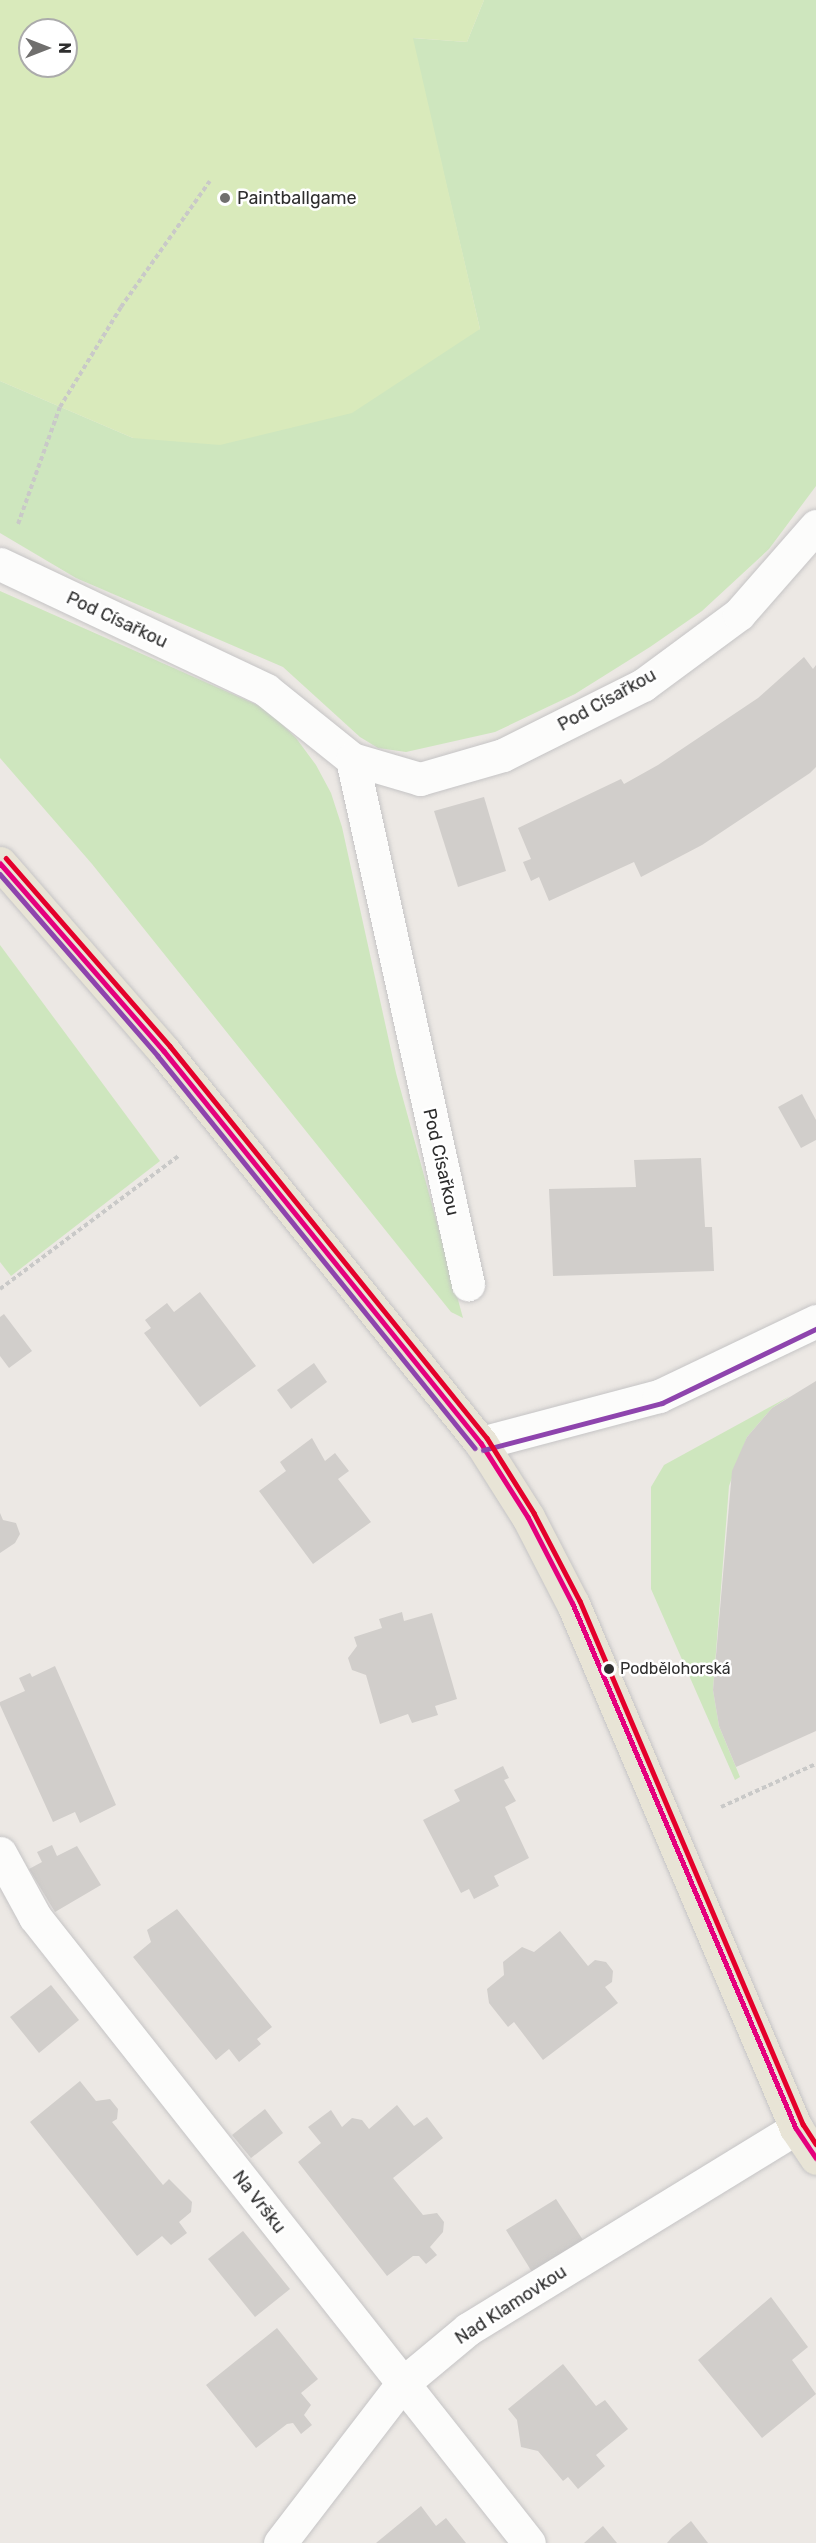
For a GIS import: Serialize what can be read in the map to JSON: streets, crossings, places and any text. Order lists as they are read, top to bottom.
{
  "streets": {
    "street": ["Pod Císařkou", "Na Vršku", "Nad Klamovkou"]
  },
  "crossings": [
    ["Na Vršku", "Nad Klamovkou"]
  ],
  "places": ["Paintballgame", "Podbělohorská"],
  "north": "right"
}
